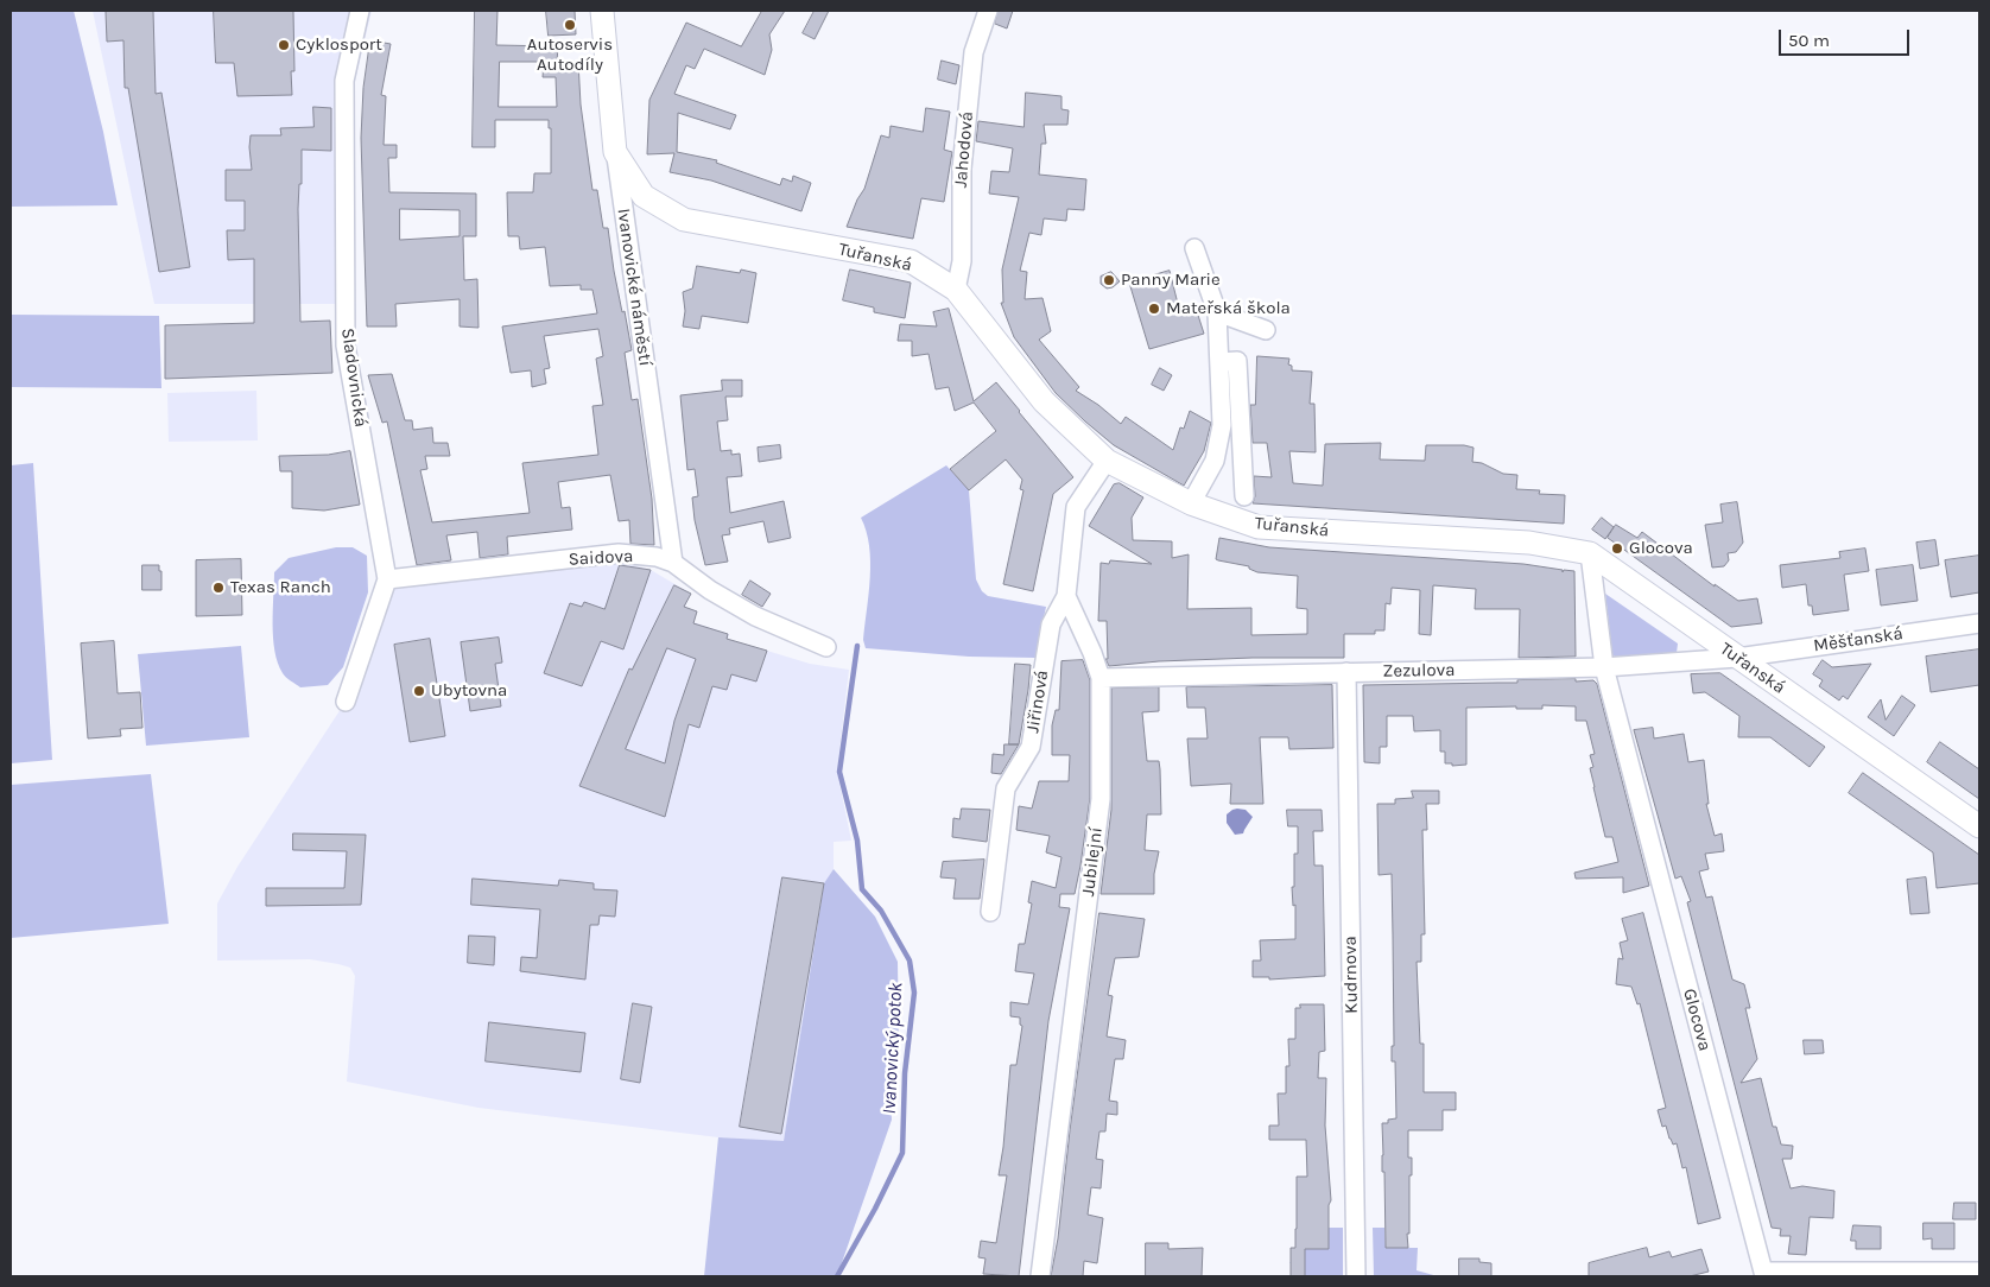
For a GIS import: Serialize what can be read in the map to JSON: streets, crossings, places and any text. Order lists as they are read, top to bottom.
{
  "streets": {
    "main road": ["Tuřanská", "Ivanovické náměstí"],
    "street": [
      "Jahodová",
      "Sladovnická",
      "Saidova",
      "Měšťanská",
      "Zezulova",
      "Jiřinová",
      "Jubilejní",
      "Kudrnova",
      "Glocova"
    ]
  },
  "crossings": [
    ["Jahodová", "Tuřanská"],
    ["Tuřanská", "Ivanovické náměstí"],
    ["Tuřanská", "Měšťanská"],
    ["Tuřanská", "Zezulova"],
    ["Tuřanská", "Glocova"],
    ["Ivanovické náměstí", "Saidova"],
    ["Sladovnická", "Saidova"],
    ["Měšťanská", "Zezulova"],
    ["Zezulova", "Jubilejní"],
    ["Zezulova", "Kudrnova"],
    ["Zezulova", "Glocova"],
    ["Jiřinová", "Jubilejní"]
  ],
  "water": ["Ivanovický potok"],
  "places": [
    "Autoservis Autodíly",
    "Cyklosport",
    "Panny Marie",
    "Mateřská škola",
    "Glocova",
    "Texas Ranch",
    "Ubytovna"
  ],
  "scale_bar": "50 m"
}
